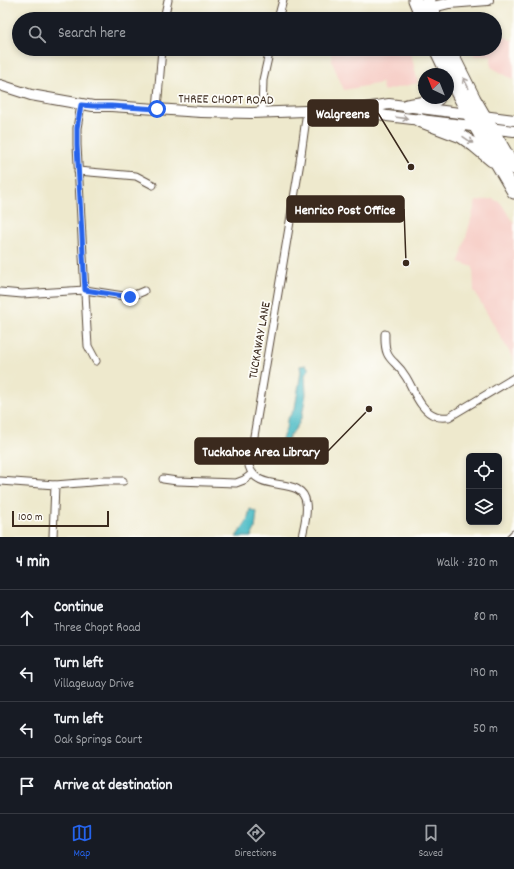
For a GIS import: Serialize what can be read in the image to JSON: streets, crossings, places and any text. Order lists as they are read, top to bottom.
{
  "streets": {
    "main road": ["THREE CHOPT ROAD"],
    "street": ["TUCKAWAY LANE"]
  },
  "crossings": [
    ["THREE CHOPT ROAD", "TUCKAWAY LANE"]
  ],
  "places": ["Walgreens", "Henrico Post Office", "Tuckahoe Area Library"],
  "scale_bar": "100 m",
  "north": "top left",
  "page": {
    "search": "Search here",
    "scale": "100 m",
    "heading": ["4 min", "Walk · 320 m"],
    "list": [
      ["Continue", "Three Chopt Road", "80 m"],
      ["Turn left", "Villageway Drive", "190 m"],
      ["Turn left", "Oak Springs Court", "50 m"],
      "Arrive at destination"
    ],
    "nav": ["Map", "Directions", "Saved"]
  }
}
